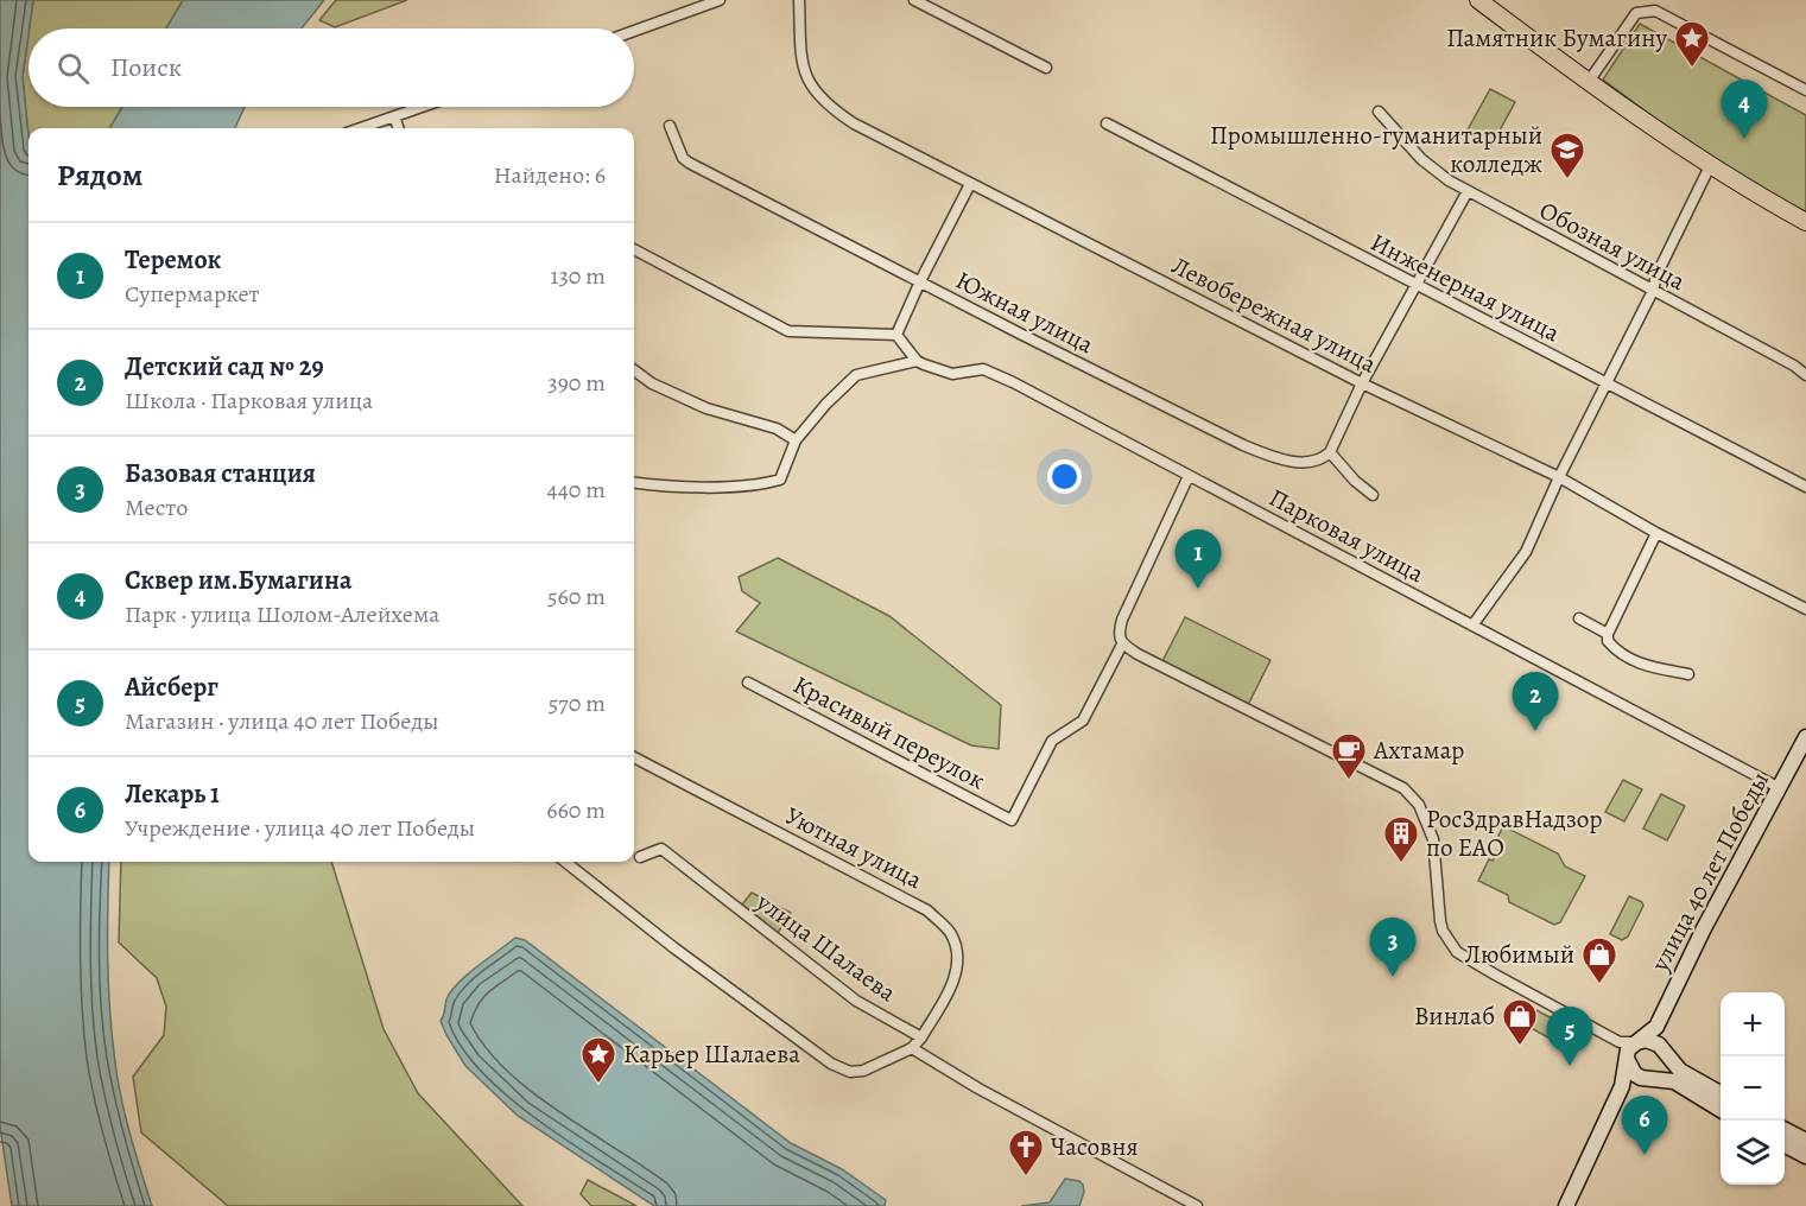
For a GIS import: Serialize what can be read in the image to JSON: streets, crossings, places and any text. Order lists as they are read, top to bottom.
{
  "streets": {
    "main road": ["улица 40 лет Победы"],
    "street": [
      "Обозная улица",
      "Инженерная улица",
      "Южная улица",
      "Левобережная улица",
      "Парковая улица",
      "Красивый переулок",
      "Уютная улица",
      "улица Шалаева"
    ]
  },
  "crossings": [
    ["Парковая улица", "улица 40 лет Победы"],
    ["Уютная улица", "улица Шалаева"]
  ],
  "places": {
    "place": ["Памятник Бумагину", "Карьер Шалаева"],
    "school or university": ["Промышленно-гуманитарный колледж"],
    "cafe": ["Ахтамар"],
    "building": ["РосЗдравНадзор по ЕАО"],
    "shop": ["Любимый", "Винлаб"],
    "church": ["Часовня"]
  },
  "page": {
    "search": "Поиск",
    "pins": [
      "4",
      "1",
      "2",
      "3",
      "5",
      "6"
    ],
    "heading": ["Рядом", "Найдено: 6"],
    "list": [
      {
        "mark": "1",
        "name": "Теремок",
        "note": "Супермаркет",
        "value": "130 m"
      },
      {
        "mark": "2",
        "name": "Детский сад № 29",
        "note": "Школа · Парковая улица",
        "value": "390 m"
      },
      {
        "mark": "3",
        "name": "Базовая станция",
        "note": "Место",
        "value": "440 m"
      },
      {
        "mark": "4",
        "name": "Сквер им.Бумагина",
        "note": "Парк · улица Шолом-Алейхема",
        "value": "560 m"
      },
      {
        "mark": "5",
        "name": "Айсберг",
        "note": "Магазин · улица 40 лет Победы",
        "value": "570 m"
      },
      {
        "mark": "6",
        "name": "Лекарь 1",
        "note": "Учреждение · улица 40 лет Победы",
        "value": "660 m"
      }
    ],
    "map_buttons": ["+", "−"]
  }
}
